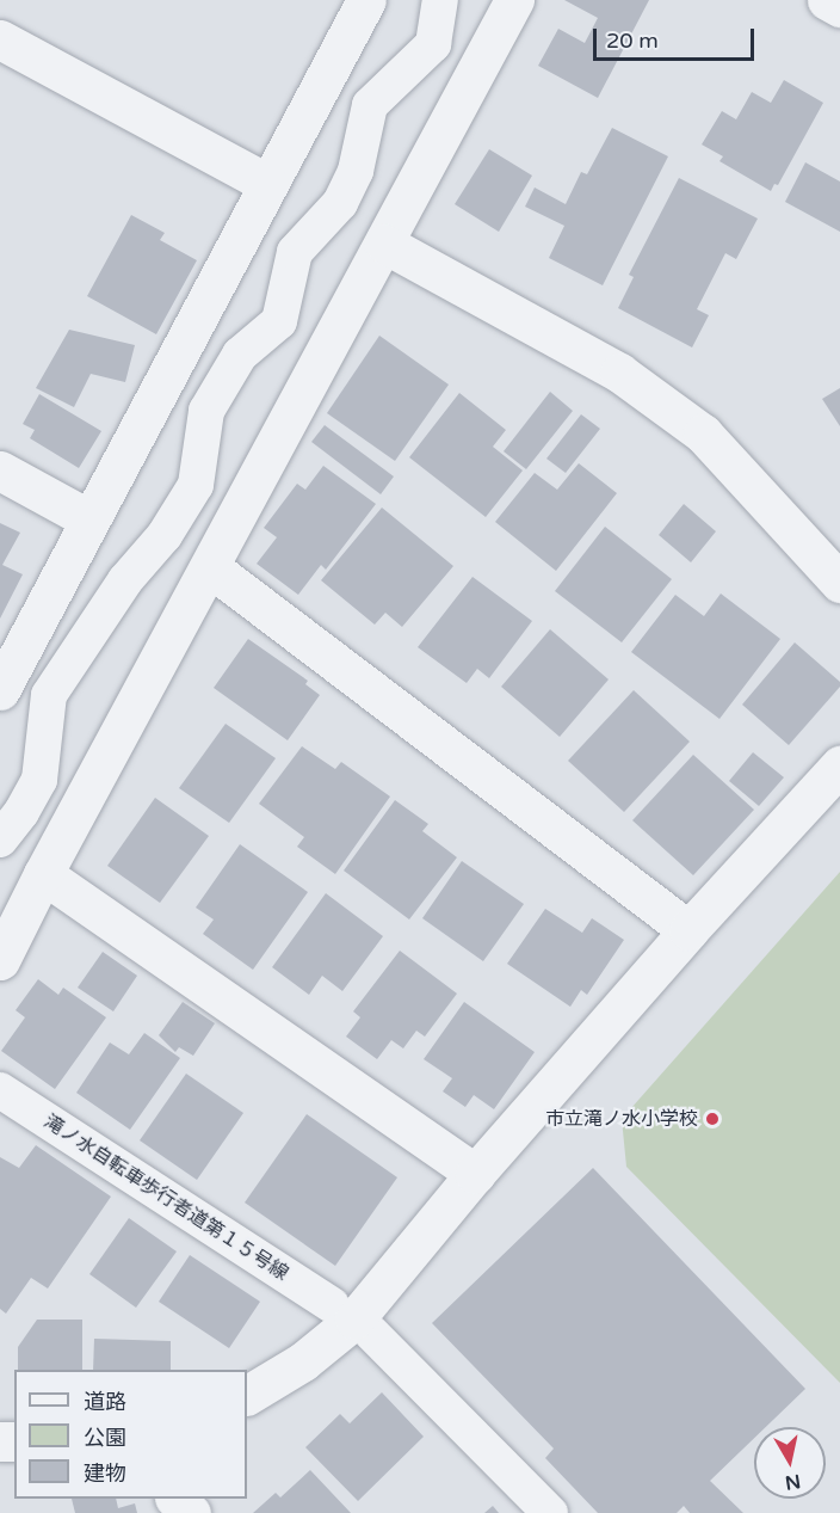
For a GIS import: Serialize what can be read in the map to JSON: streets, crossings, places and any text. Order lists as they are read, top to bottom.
{
  "streets": {
    "street": ["滝ノ水自転車歩行者道第１５号線"]
  },
  "places": ["市立滝ノ水小学校"],
  "legend": ["道路", "公園", "建物"],
  "scale_bar": "20 m",
  "north": "bottom"
}
